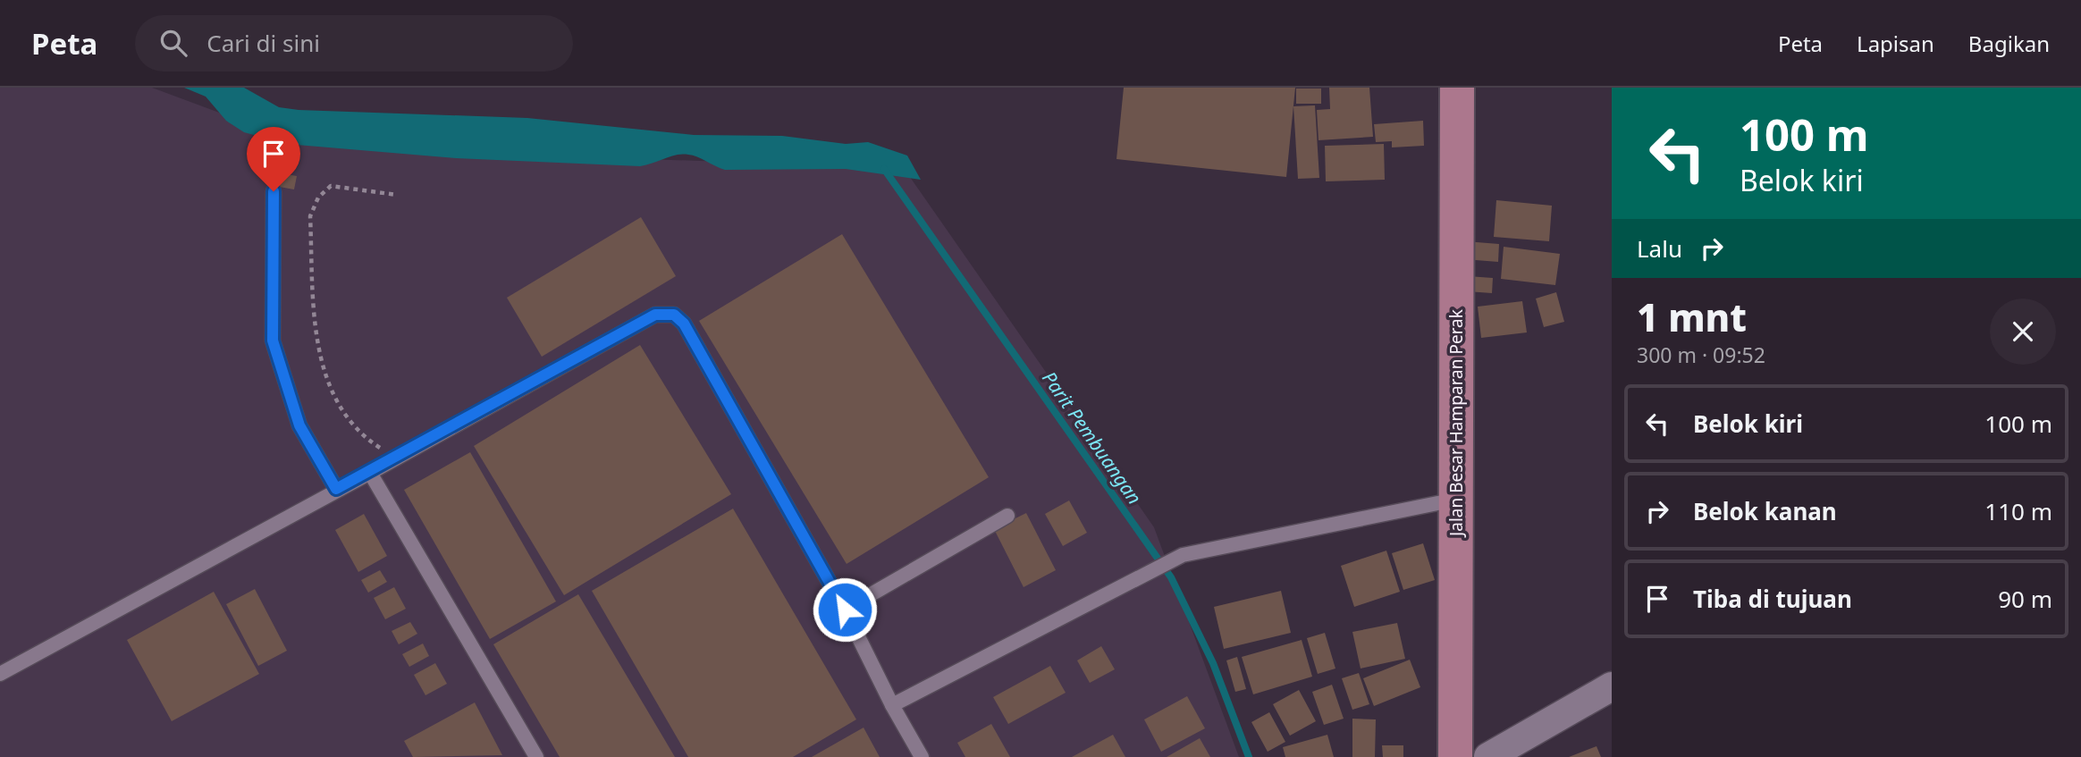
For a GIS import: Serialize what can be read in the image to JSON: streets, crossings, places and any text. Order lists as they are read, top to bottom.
{
  "streets": {
    "main road": ["Jalan Besar Hamparan Perak"]
  },
  "water": ["Parit Pembuangan"],
  "page": {
    "header": "Peta",
    "search": "Cari di sini",
    "nav": ["Peta", "Lapisan", "Bagikan"],
    "turn": ["100 m", "Belok kiri"],
    "then": "Lalu",
    "heading": ["1 mnt", "300 m · 09:52"],
    "list": [
      {
        "name": "Belok kiri",
        "value": "100 m"
      },
      {
        "name": "Belok kanan",
        "value": "110 m"
      },
      {
        "name": "Tiba di tujuan",
        "value": "90 m"
      }
    ]
  }
}
